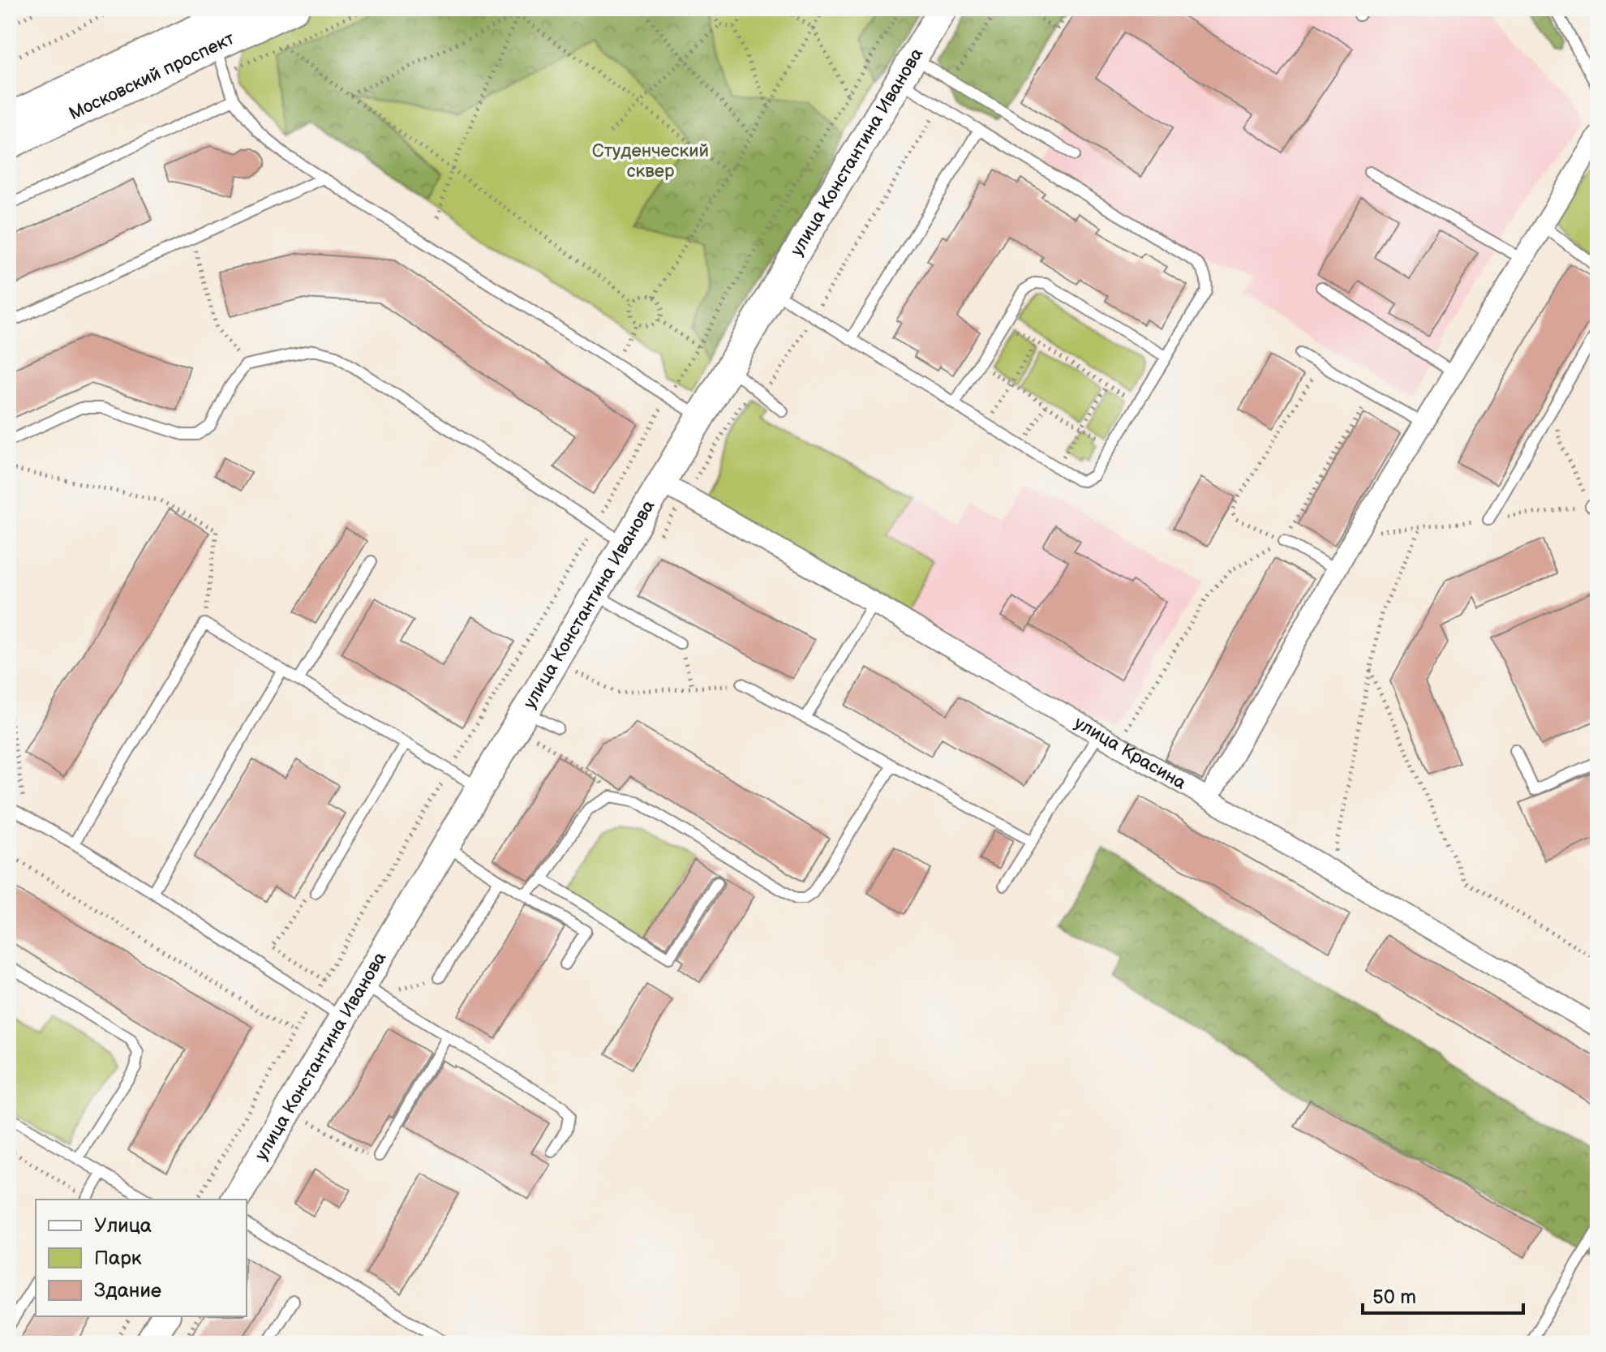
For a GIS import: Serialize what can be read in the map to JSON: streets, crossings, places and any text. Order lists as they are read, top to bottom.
{
  "streets": {
    "main road": ["Московский проспект"],
    "street": ["улица Константина Иванова", "улица Красина"]
  },
  "crossings": [
    ["улица Константина Иванова", "улица Красина"]
  ],
  "parks": ["Студенческий сквер"],
  "legend": ["Улица", "Парк", "Здание"],
  "scale_bar": "50 m"
}
